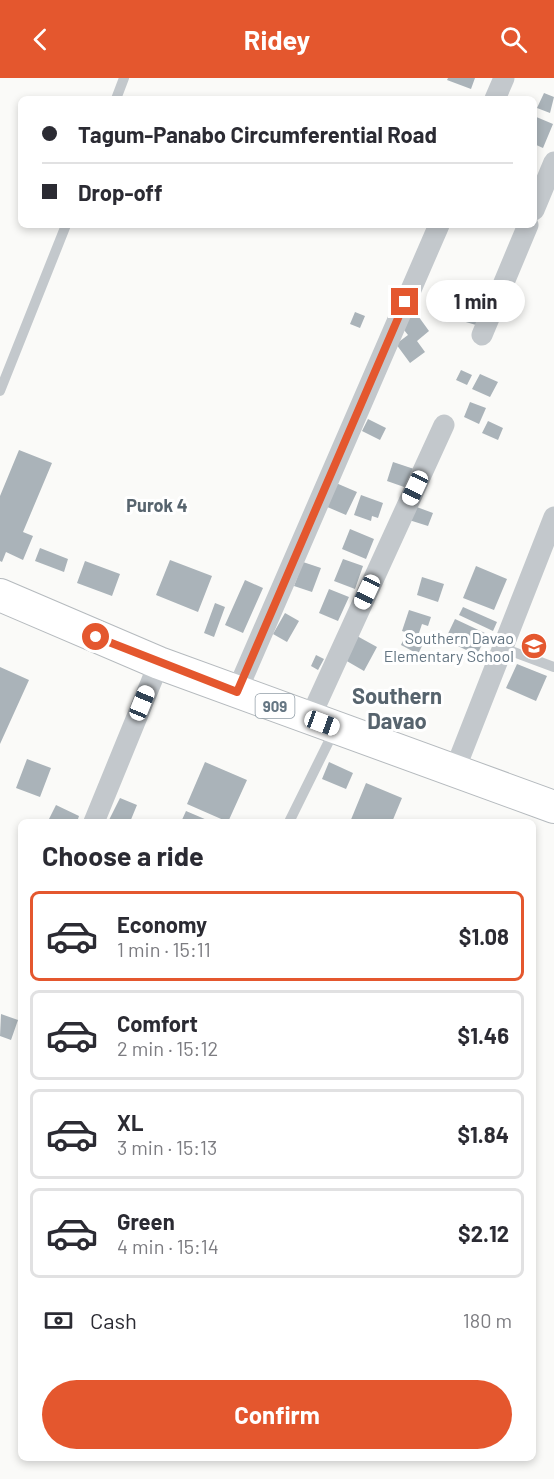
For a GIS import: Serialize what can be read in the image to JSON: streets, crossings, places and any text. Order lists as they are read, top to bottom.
{
  "streets": {
    "main road": ["909"]
  },
  "districts": ["Purok 4", "Southern Davao"],
  "places": {
    "school or university": ["Southern Davao Elementary School"]
  },
  "page": {
    "header": "Ridey",
    "banner": ["Tagum-Panabo Circumferential Road", "Drop-off"],
    "bubble": "1 min",
    "heading": "Choose a ride",
    "list": [
      {
        "name": "Economy",
        "note": "1 min · 15:11",
        "value": "$1.08"
      },
      {
        "name": "Comfort",
        "note": "2 min · 15:12",
        "value": "$1.46"
      },
      {
        "name": "XL",
        "note": "3 min · 15:13",
        "value": "$1.84"
      },
      {
        "name": "Green",
        "note": "4 min · 15:14",
        "value": "$2.12"
      }
    ],
    "pay": ["Cash", "180 m"],
    "buttons": "Confirm"
  }
}
